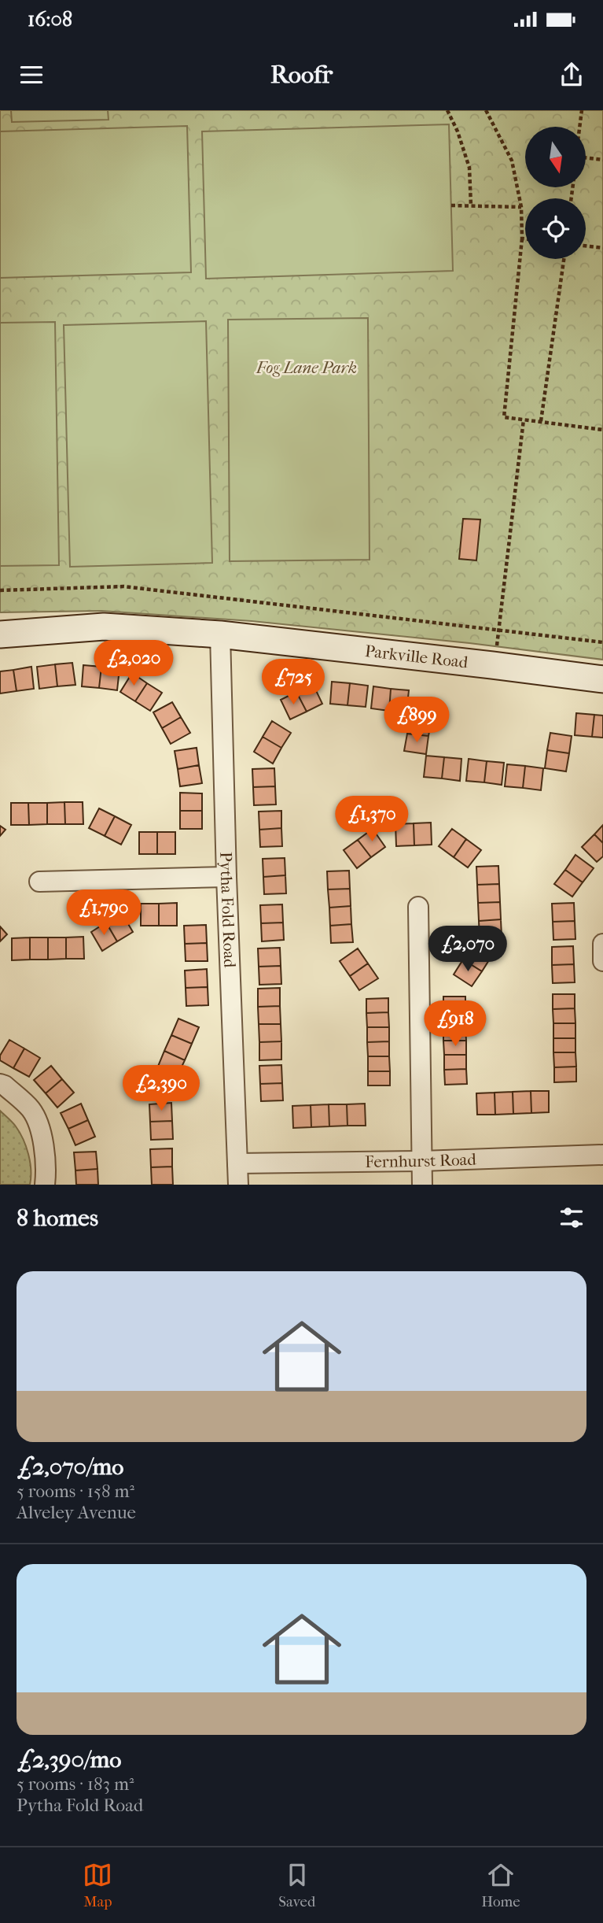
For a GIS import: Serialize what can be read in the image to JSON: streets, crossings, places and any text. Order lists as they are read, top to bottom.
{
  "streets": {
    "street": ["Parkville Road", "Pytha Fold Road", "Fernhurst Road"]
  },
  "crossings": [
    ["Parkville Road", "Pytha Fold Road"],
    ["Pytha Fold Road", "Fernhurst Road"]
  ],
  "parks": ["Fog Lane Park"],
  "north": "bottom",
  "page": {
    "status": "16:08",
    "header": "Roofr",
    "price": [
      "£2,020",
      "£725",
      "£899",
      "£1,370",
      "£1,790",
      "£2,070",
      "£918",
      "£2,390"
    ],
    "heading": "8 homes",
    "list": [
      {
        "name": "£2,070/mo",
        "note": "5 rooms · 158 m² · Alveley Avenue"
      },
      {
        "name": "£2,390/mo",
        "note": "5 rooms · 183 m² · Pytha Fold Road"
      }
    ],
    "tabs": ["Map", "Saved", "Home"]
  }
}
